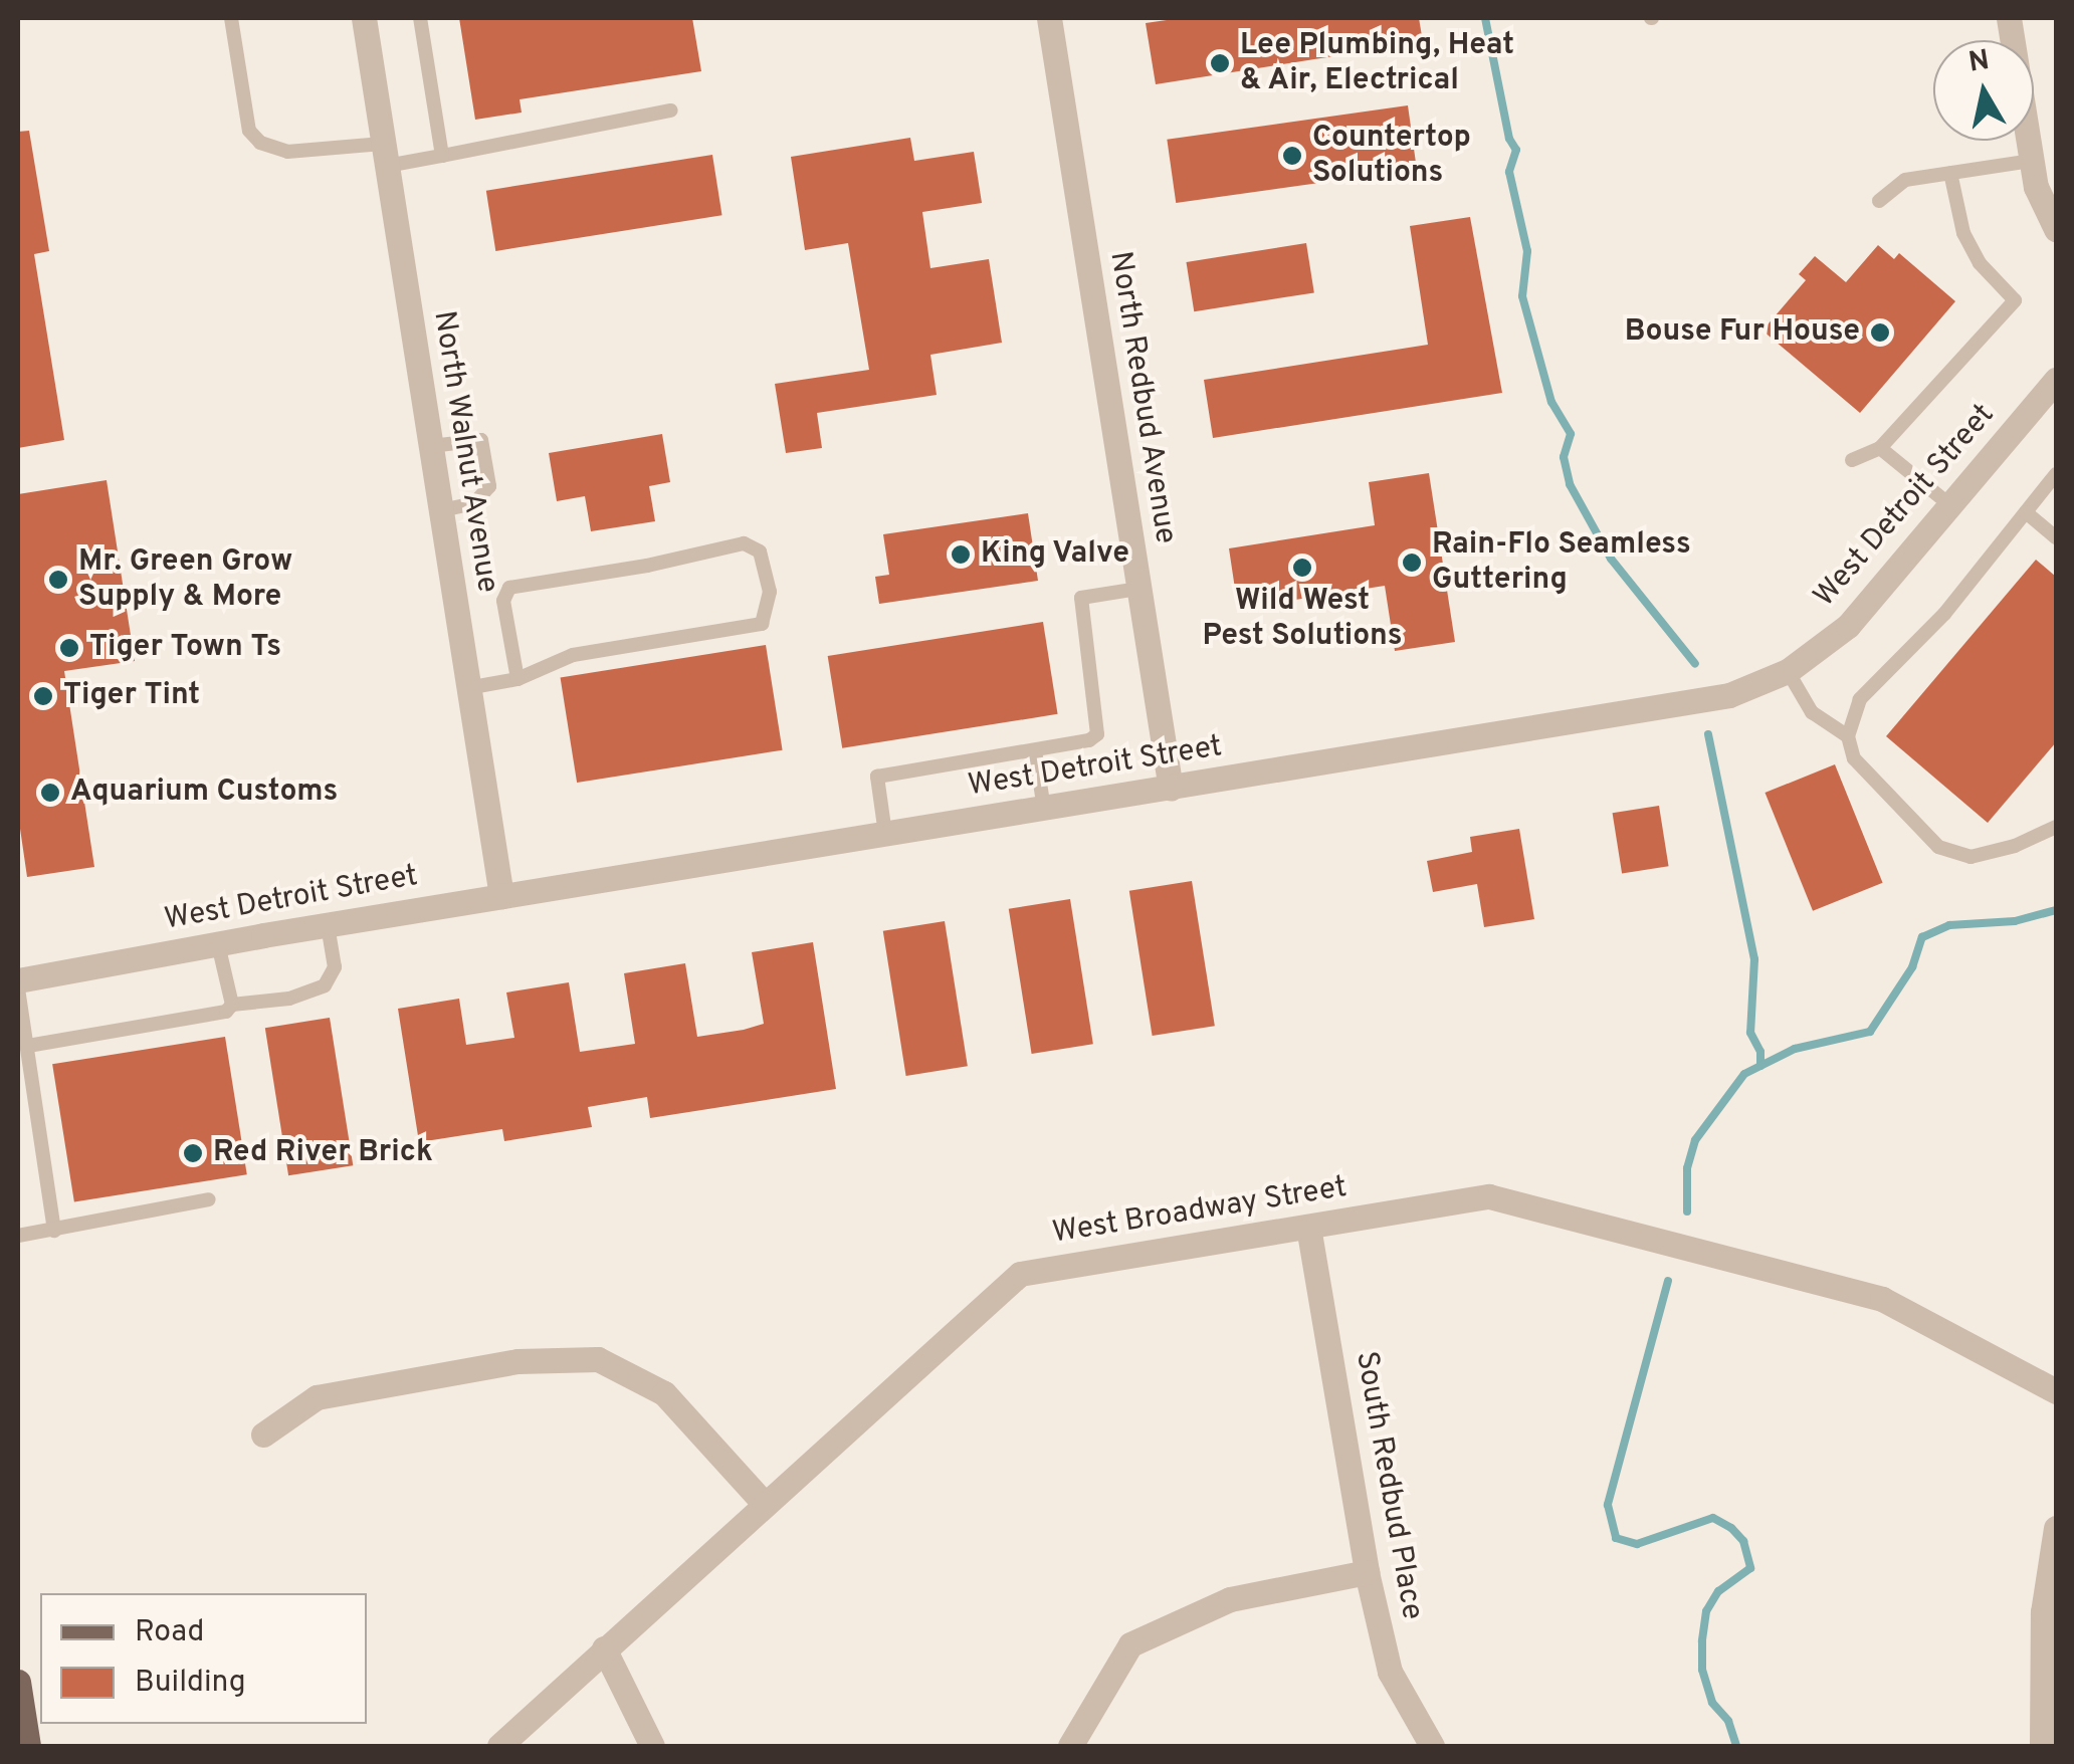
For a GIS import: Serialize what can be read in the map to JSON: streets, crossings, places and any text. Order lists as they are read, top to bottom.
{
  "streets": {
    "street": [
      "North Redbud Avenue",
      "North Walnut Avenue",
      "West Detroit Street",
      "West Broadway Street",
      "South Redbud Place"
    ]
  },
  "crossings": [
    ["North Redbud Avenue", "West Detroit Street"],
    ["North Walnut Avenue", "West Detroit Street"],
    ["West Broadway Street", "South Redbud Place"]
  ],
  "places": [
    "Lee Plumbing, Heat & Air, Electrical",
    "Countertop Solutions",
    "Bouse Fur House",
    "King Valve",
    "Rain-Flo Seamless Guttering",
    "Wild West Pest Solutions",
    "Mr. Green Grow Supply & More",
    "Tiger Town Ts",
    "Tiger Tint",
    "Aquarium Customs",
    "Red River Brick"
  ],
  "legend": ["Road", "Building"],
  "north": "top"
}
